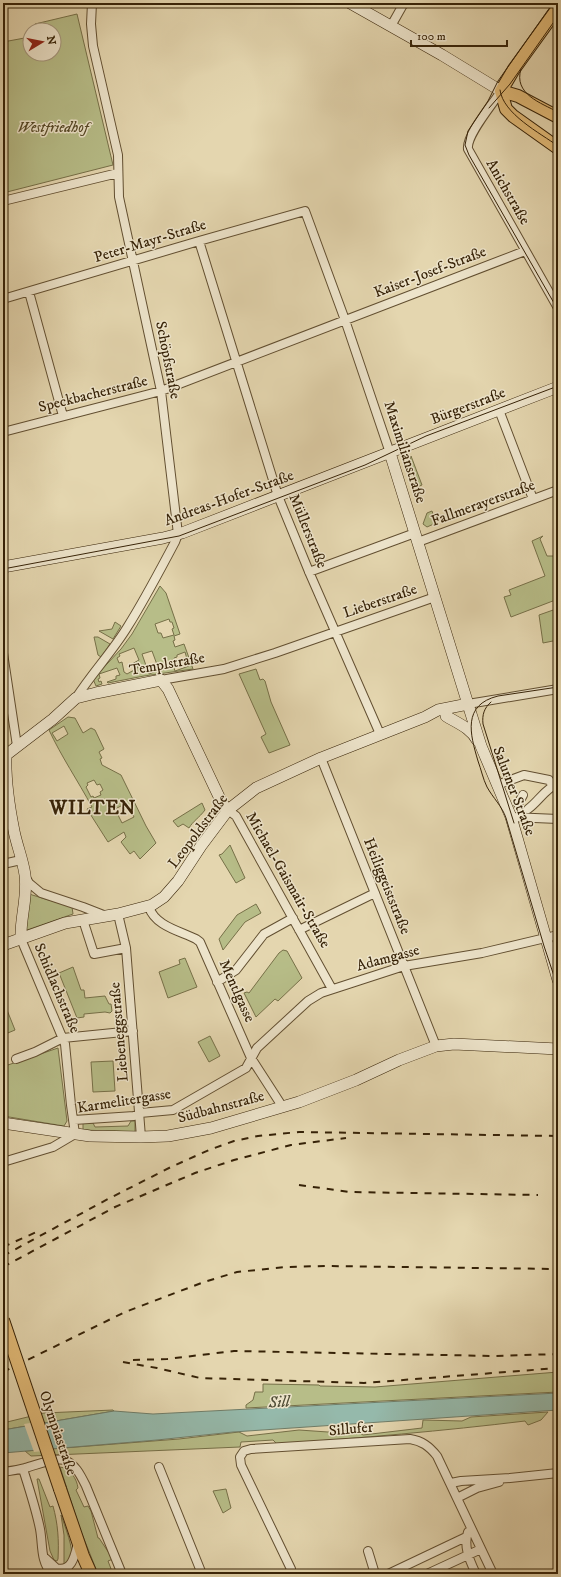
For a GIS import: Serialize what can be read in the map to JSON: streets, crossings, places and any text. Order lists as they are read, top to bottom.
{
  "streets": {
    "main road": ["Olympiastraße"],
    "street": [
      "Anichstraße",
      "Peter-Mayr-Straße",
      "Kaiser-Josef-Straße",
      "Schöpfstraße",
      "Speckbacherstraße",
      "Bürgerstraße",
      "Maximilianstraße",
      "Andreas-Hofer-Straße",
      "Fallmerayerstraße",
      "Müllerstraße",
      "Lieberstraße",
      "Templstraße",
      "Salurner Straße",
      "Leopoldstraße",
      "Michael-Gaismair-Straße",
      "Heiliggeiststraße",
      "Adamgasse",
      "Schidlachstraße",
      "Mentlgasse",
      "Liebeneggstraße",
      "Karmelitergasse",
      "Südbahnstraße",
      "Sillufer"
    ]
  },
  "crossings": [
    ["Anichstraße", "Kaiser-Josef-Straße"],
    ["Peter-Mayr-Straße", "Schöpfstraße"],
    ["Peter-Mayr-Straße", "Maximilianstraße"],
    ["Peter-Mayr-Straße", "Müllerstraße"],
    ["Kaiser-Josef-Straße", "Speckbacherstraße"],
    ["Kaiser-Josef-Straße", "Maximilianstraße"],
    ["Schöpfstraße", "Speckbacherstraße"],
    ["Schöpfstraße", "Andreas-Hofer-Straße"],
    ["Schöpfstraße", "Templstraße"],
    ["Speckbacherstraße", "Maximilianstraße"],
    ["Speckbacherstraße", "Müllerstraße"],
    ["Bürgerstraße", "Maximilianstraße"],
    ["Bürgerstraße", "Andreas-Hofer-Straße"],
    ["Maximilianstraße", "Andreas-Hofer-Straße"],
    ["Maximilianstraße", "Fallmerayerstraße"],
    ["Maximilianstraße", "Lieberstraße"],
    ["Maximilianstraße", "Salurner Straße"],
    ["Maximilianstraße", "Leopoldstraße"],
    ["Andreas-Hofer-Straße", "Müllerstraße"],
    ["Fallmerayerstraße", "Müllerstraße"],
    ["Müllerstraße", "Lieberstraße"],
    ["Müllerstraße", "Templstraße"],
    ["Müllerstraße", "Leopoldstraße"],
    ["Lieberstraße", "Templstraße"],
    ["Templstraße", "Michael-Gaismair-Straße"],
    ["Salurner Straße", "Leopoldstraße"],
    ["Salurner Straße", "Adamgasse"],
    ["Leopoldstraße", "Michael-Gaismair-Straße"],
    ["Leopoldstraße", "Heiliggeiststraße"],
    ["Leopoldstraße", "Schidlachstraße"],
    ["Leopoldstraße", "Mentlgasse"],
    ["Leopoldstraße", "Liebeneggstraße"],
    ["Michael-Gaismair-Straße", "Adamgasse"],
    ["Heiliggeiststraße", "Adamgasse"],
    ["Heiliggeiststraße", "Südbahnstraße"],
    ["Adamgasse", "Mentlgasse"],
    ["Adamgasse", "Karmelitergasse"],
    ["Schidlachstraße", "Karmelitergasse"],
    ["Mentlgasse", "Karmelitergasse"],
    ["Mentlgasse", "Südbahnstraße"],
    ["Liebeneggstraße", "Karmelitergasse"],
    ["Liebeneggstraße", "Südbahnstraße"],
    ["Karmelitergasse", "Südbahnstraße"]
  ],
  "districts": ["WILTEN"],
  "water": ["Sill"],
  "parks": ["Westfriedhof"],
  "scale_bar": "100 m",
  "north": "right"
}
